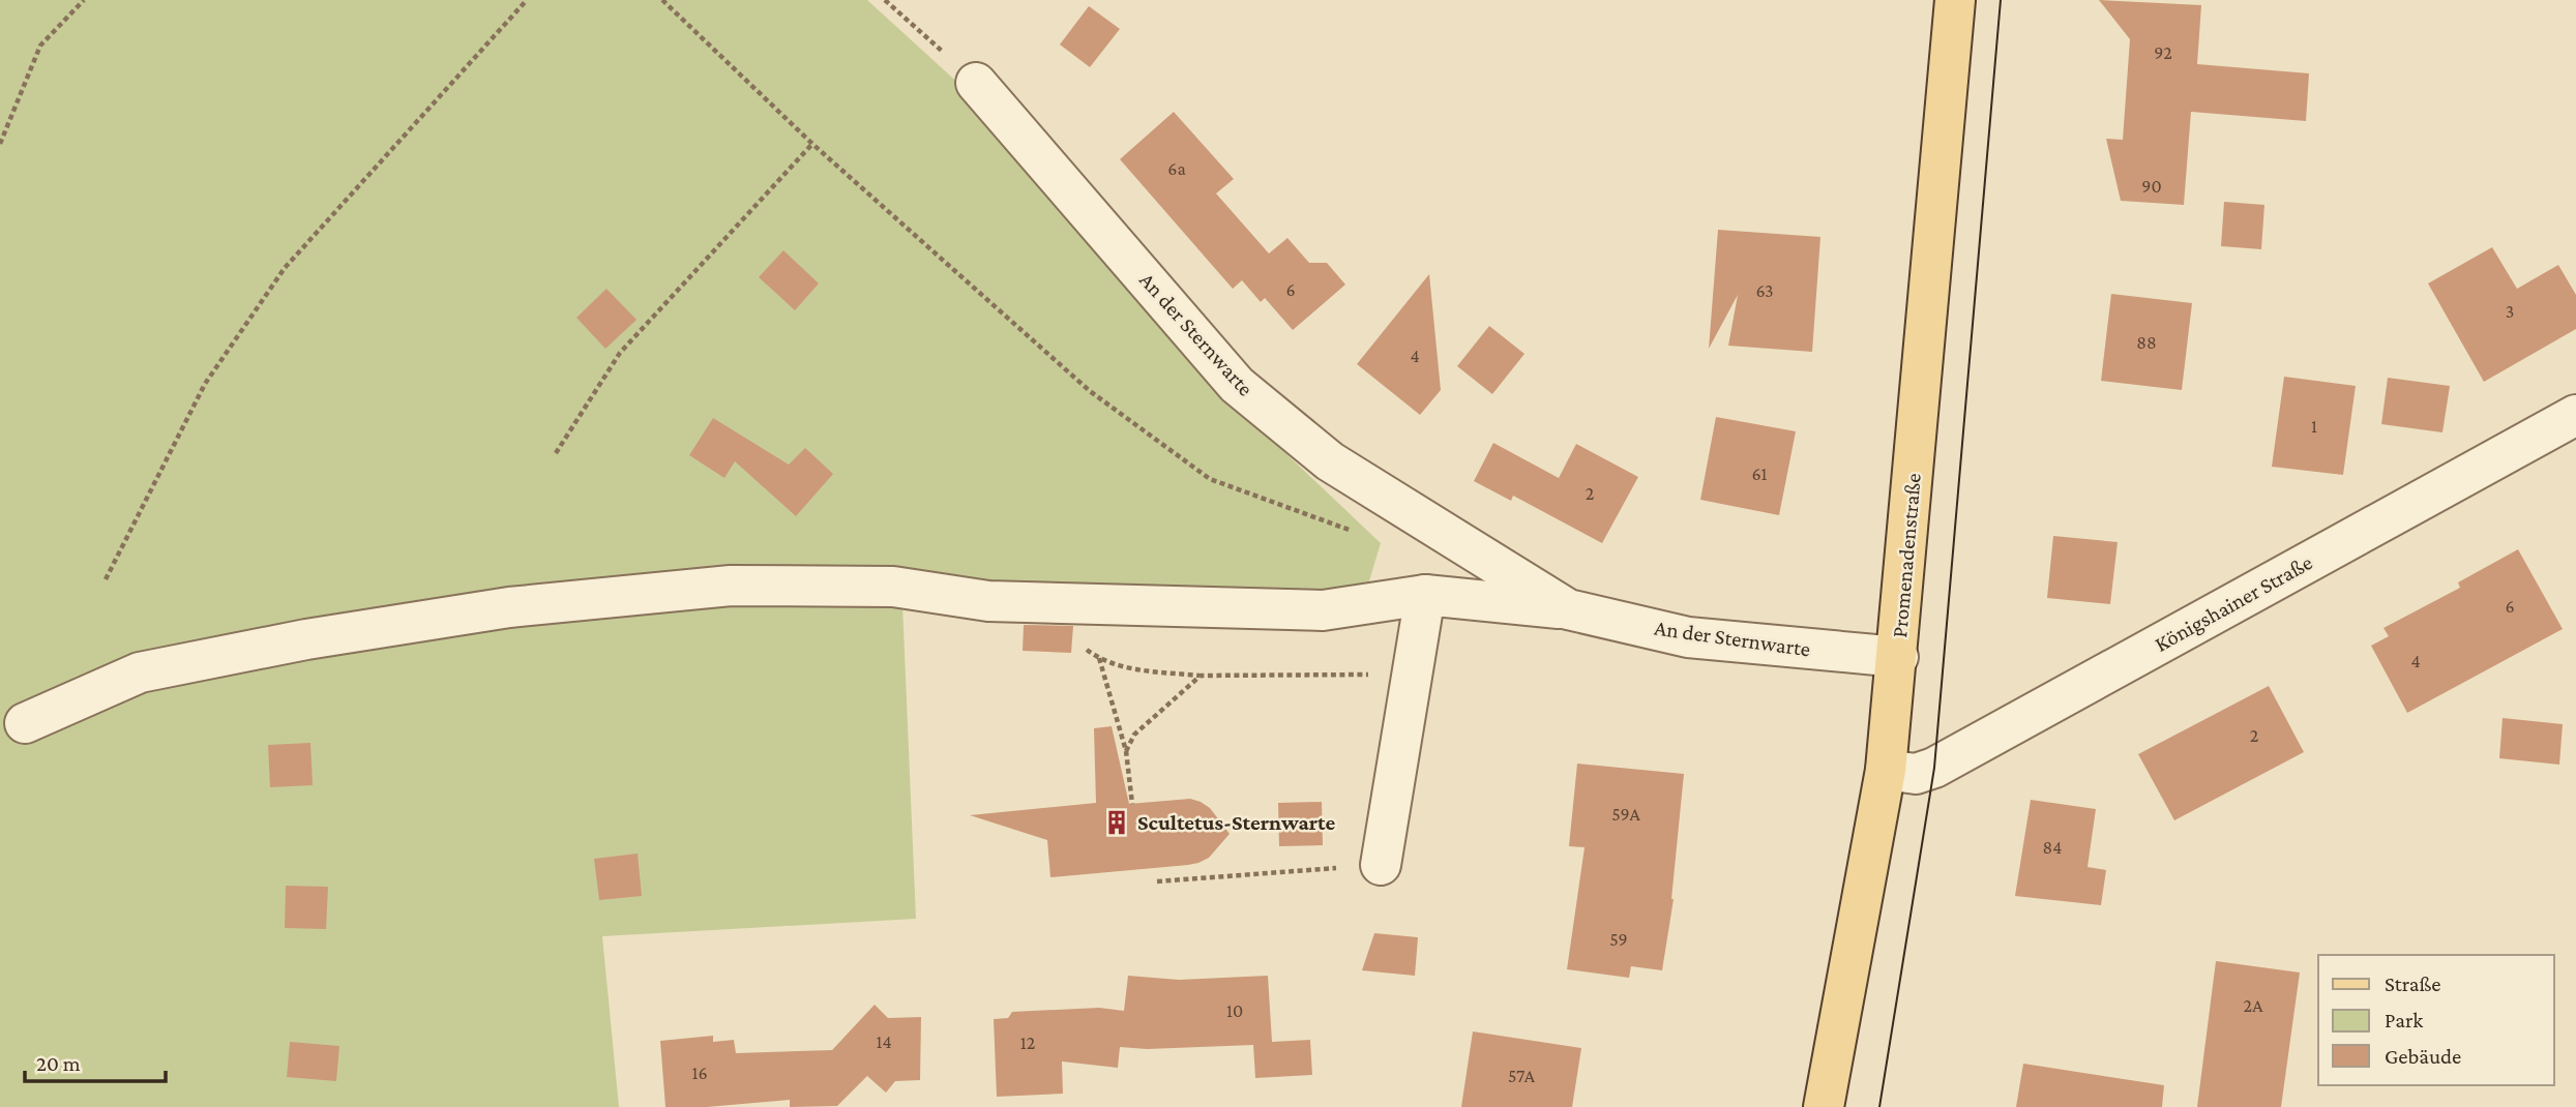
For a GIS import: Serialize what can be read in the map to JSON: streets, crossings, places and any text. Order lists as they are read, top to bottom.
{
  "streets": {
    "main road": ["Promenadenstraße"],
    "street": ["An der Sternwarte", "Königshainer Straße"]
  },
  "crossings": [
    ["An der Sternwarte", "Promenadenstraße"],
    ["Promenadenstraße", "Königshainer Straße"]
  ],
  "places": {
    "building": ["Scultetus-Sternwarte"]
  },
  "house_numbers": [
    "92",
    "6a",
    "90",
    "6",
    "63",
    "3",
    "88",
    "4",
    "1",
    "61",
    "2",
    "6",
    "4",
    "2",
    "59A",
    "84",
    "59",
    "2A",
    "10",
    "14",
    "12",
    "16",
    "57A"
  ],
  "legend": ["Straße", "Park", "Gebäude"],
  "scale_bar": "20 m"
}
